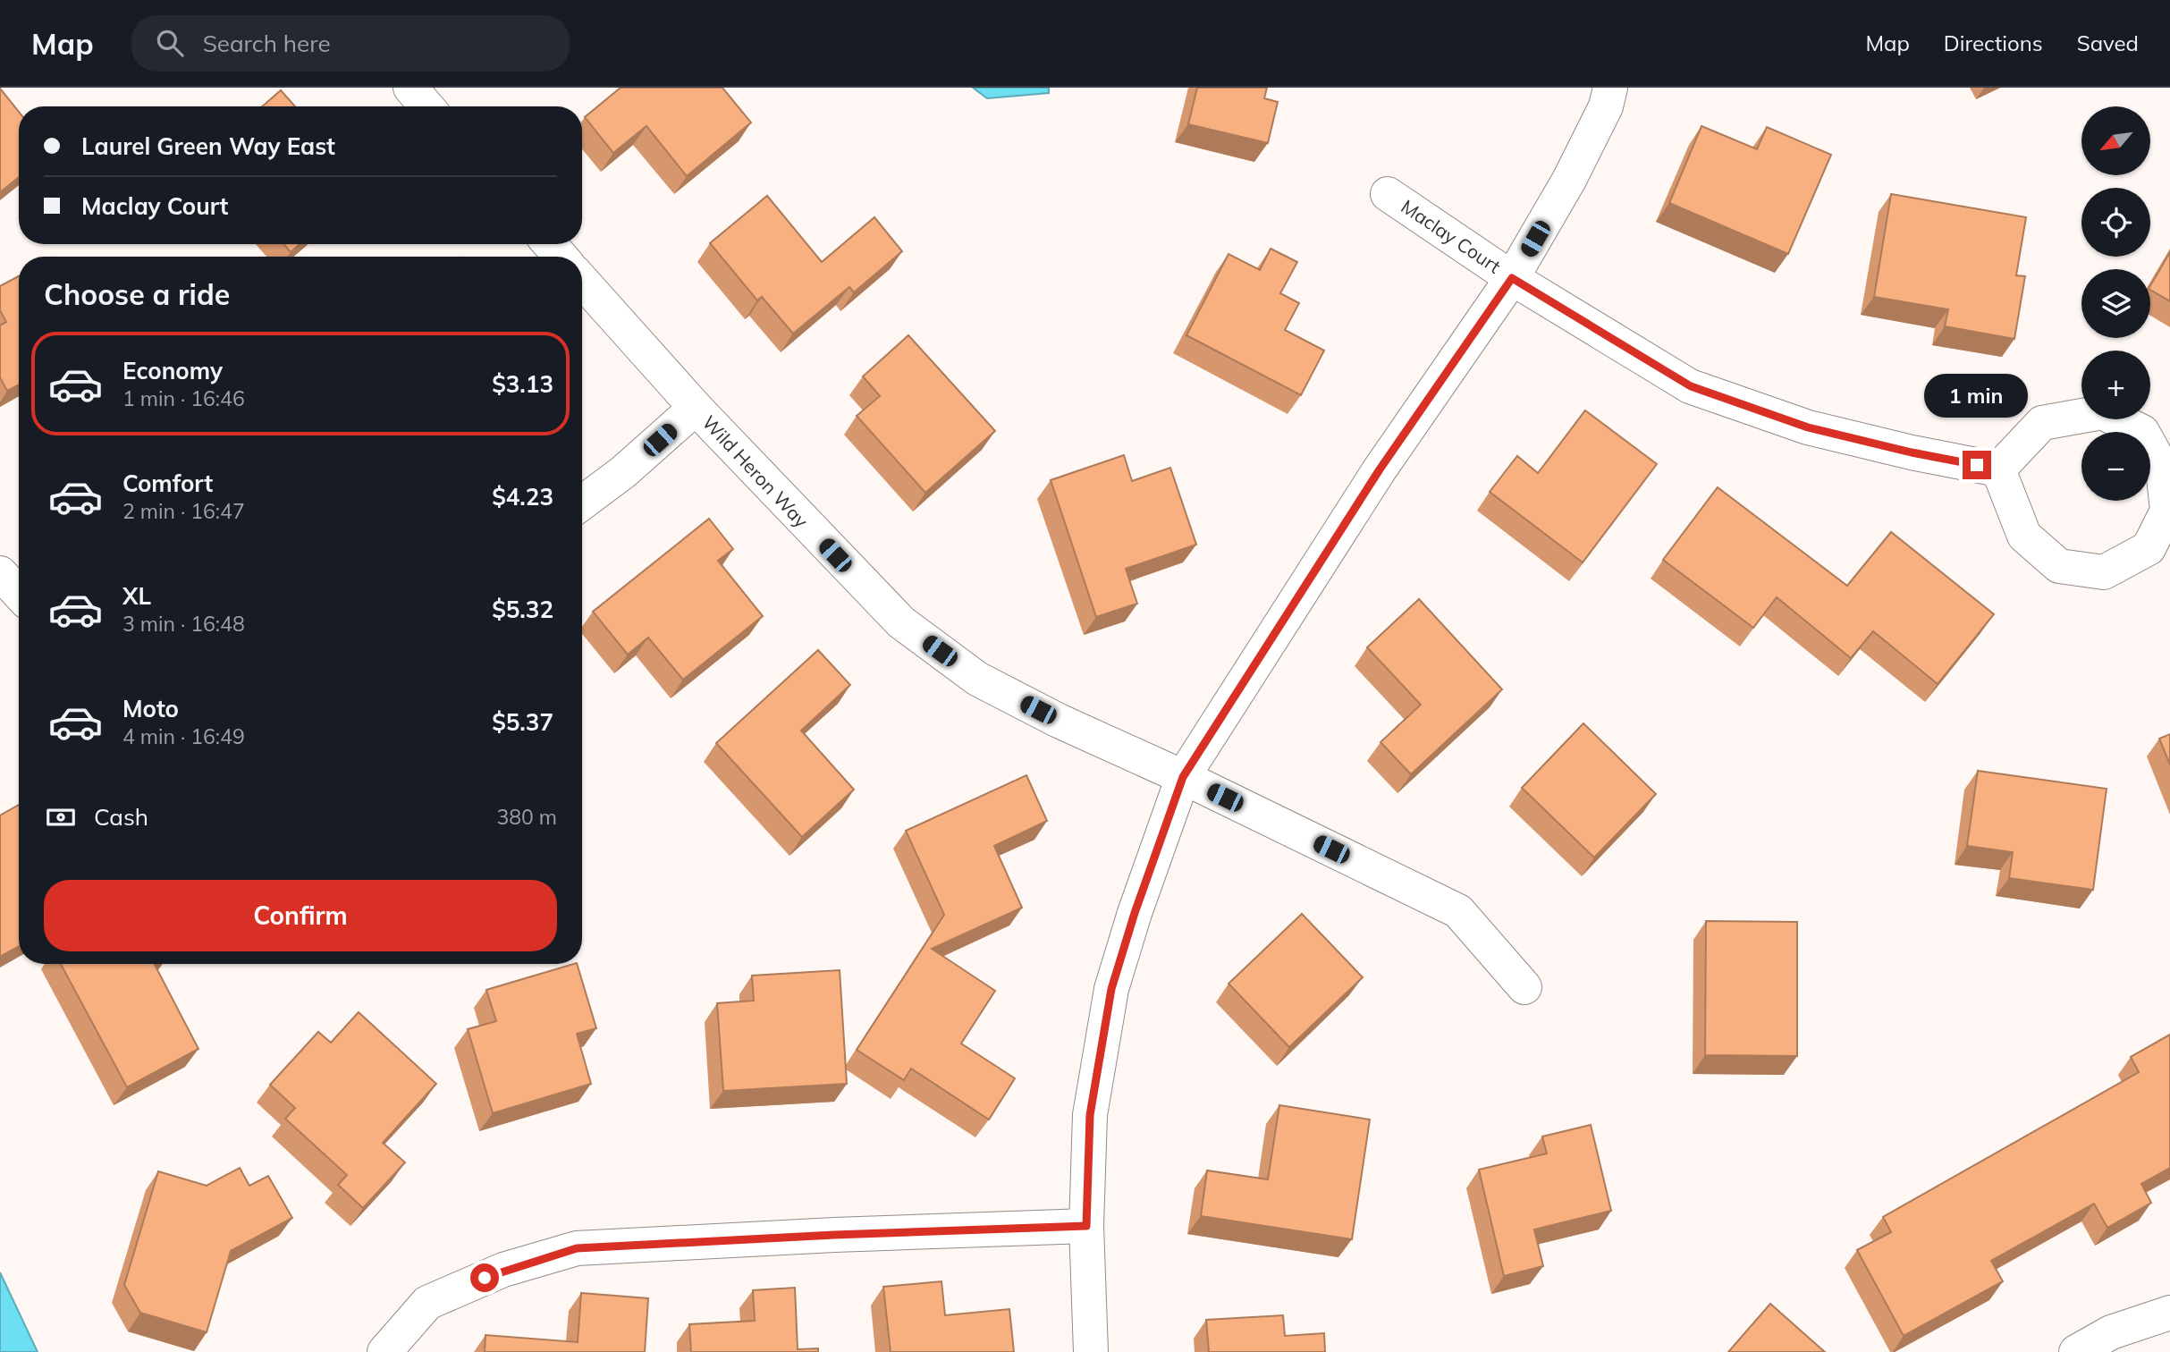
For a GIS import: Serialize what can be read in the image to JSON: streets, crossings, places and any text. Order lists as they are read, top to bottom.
{
  "streets": {
    "street": ["Maclay Court", "Wild Heron Way"]
  },
  "north": "bottom left",
  "page": {
    "header": "Map",
    "search": "Search here",
    "nav": ["Map", "Directions", "Saved"],
    "map_buttons": ["+", "−"],
    "banner": ["Laurel Green Way East", "Maclay Court"],
    "heading": "Choose a ride",
    "list": [
      {
        "name": "Economy",
        "note": "1 min · 16:46",
        "value": "$3.13"
      },
      {
        "name": "Comfort",
        "note": "2 min · 16:47",
        "value": "$4.23"
      },
      {
        "name": "XL",
        "note": "3 min · 16:48",
        "value": "$5.32"
      },
      {
        "name": "Moto",
        "note": "4 min · 16:49",
        "value": "$5.37"
      }
    ],
    "bubble": "1 min",
    "pay": ["Cash", "380 m"],
    "buttons": "Confirm"
  }
}
